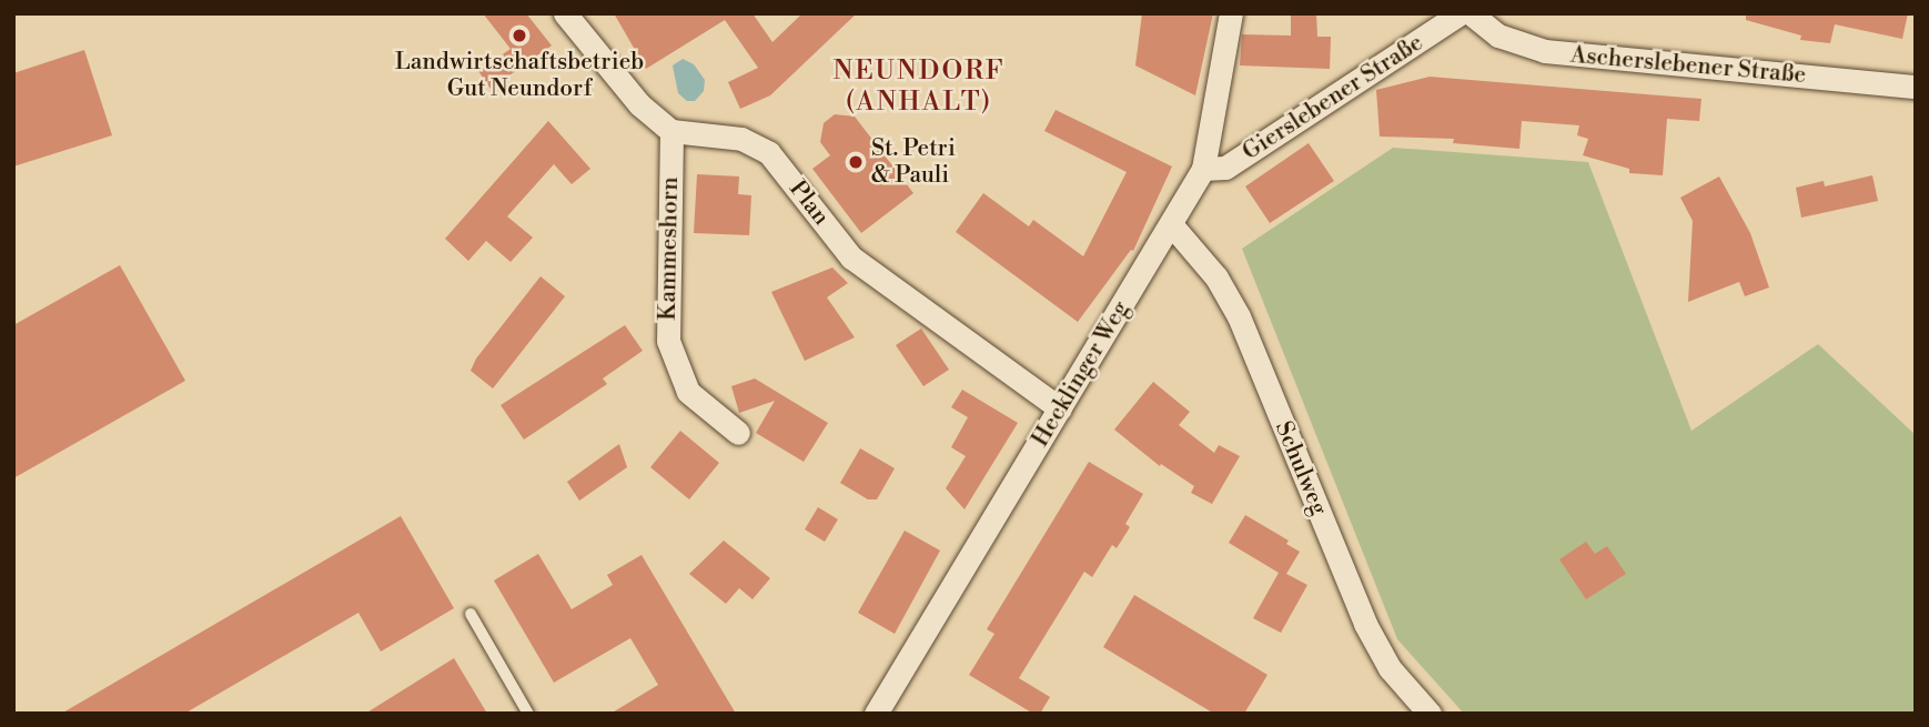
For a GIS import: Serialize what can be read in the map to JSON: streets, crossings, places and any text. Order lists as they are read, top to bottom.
{
  "streets": {
    "street": [
      "Ascherslebener Straße",
      "Gierslebener Straße",
      "Plan",
      "Kammeshorn",
      "Hecklinger Weg",
      "Schulweg"
    ]
  },
  "crossings": [
    ["Gierslebener Straße", "Hecklinger Weg"],
    ["Plan", "Kammeshorn"],
    ["Plan", "Hecklinger Weg"],
    ["Hecklinger Weg", "Schulweg"]
  ],
  "districts": ["NEUNDORF (ANHALT)"],
  "places": ["Landwirtschaftsbetrieb Gut Neundorf", "St. Petri & Pauli"]
}
